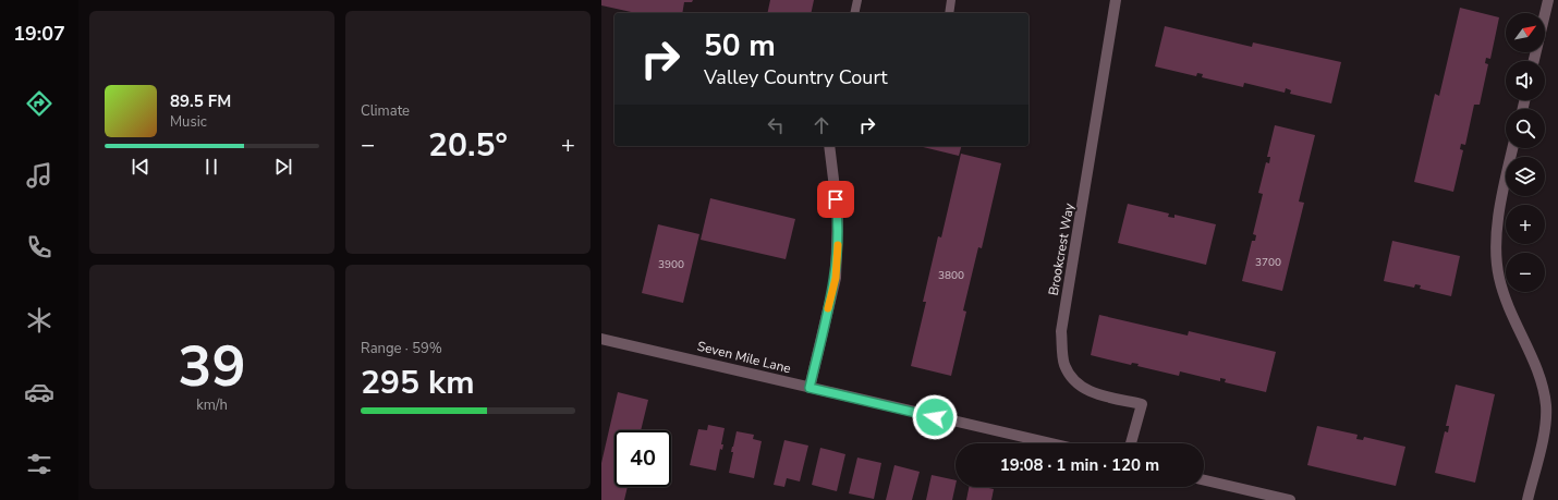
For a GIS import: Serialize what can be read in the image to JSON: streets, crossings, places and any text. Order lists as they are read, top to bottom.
{
  "streets": {
    "street": ["Brookcrest Way", "Seven Mile Lane"]
  },
  "house_numbers": ["3700", "3900", "3800"],
  "north": "top right",
  "page": {
    "tabs": "19:07",
    "tile": [
      "Climate",
      ["39", "km/h"],
      ["Range · 59%", "295 km"]
    ],
    "map_buttons": ["+", "−"],
    "turn": ["50 m", "Valley Country Court"],
    "song": ["89.5 FM", "Music"],
    "heat": ["−", "20.5°", "+"],
    "limit": "40",
    "trip": "19:08 · 1 min · 120 m"
  }
}
